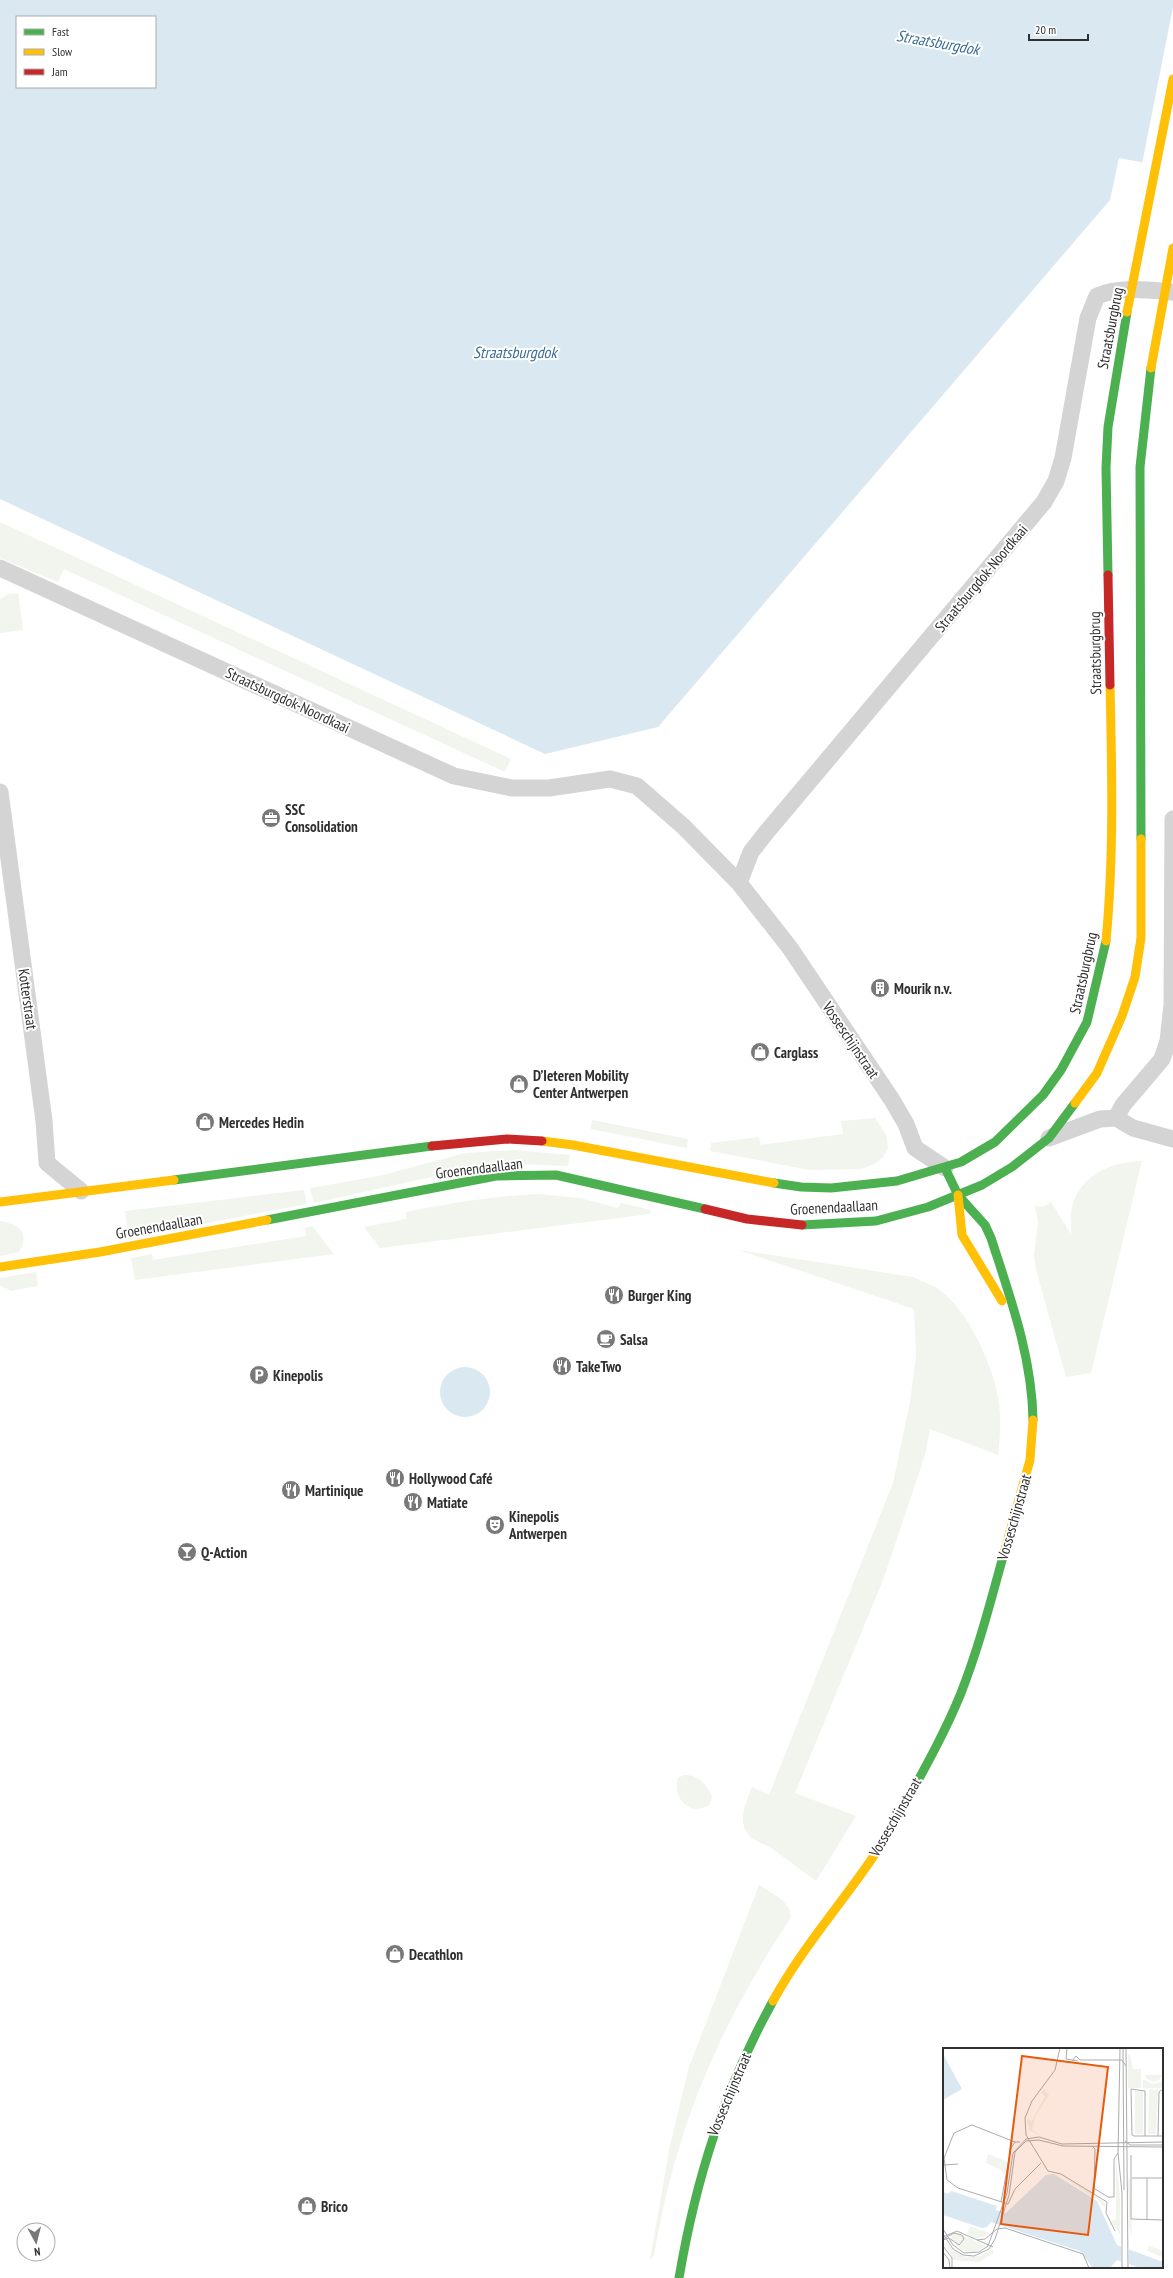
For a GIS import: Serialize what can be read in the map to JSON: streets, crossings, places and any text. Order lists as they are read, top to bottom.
{
  "streets": {
    "main road": ["Straatsburgbrug", "Vosseschijnstraat", "Groenendaallaan"],
    "street": ["Straatsburgdok-Noordkaai", "Kotterstraat"]
  },
  "crossings": [
    ["Straatsburgbrug", "Vosseschijnstraat"],
    ["Straatsburgbrug", "Groenendaallaan"],
    ["Straatsburgdok-Noordkaai", "Vosseschijnstraat"],
    ["Kotterstraat", "Groenendaallaan"],
    ["Vosseschijnstraat", "Groenendaallaan"]
  ],
  "water": ["Straatsburgdok"],
  "places": {
    "office": ["SSC Consolidation"],
    "building": ["Mourik n.v."],
    "shop": [
      "Carglass",
      "D’Ieteren Mobility Center Antwerpen",
      "Mercedes Hedin",
      "Decathlon",
      "Brico"
    ],
    "restaurant": [
      "Burger King",
      "TakeTwo",
      "Hollywood Café",
      "Martinique",
      "Matiate"
    ],
    "cafe": ["Salsa"],
    "parking": ["Kinepolis"],
    "theatre": ["Kinepolis Antwerpen"],
    "bar": ["Q-Action"]
  },
  "legend": ["Fast", "Slow", "Jam"],
  "scale_bar": "20 m",
  "north": "bottom"
}
